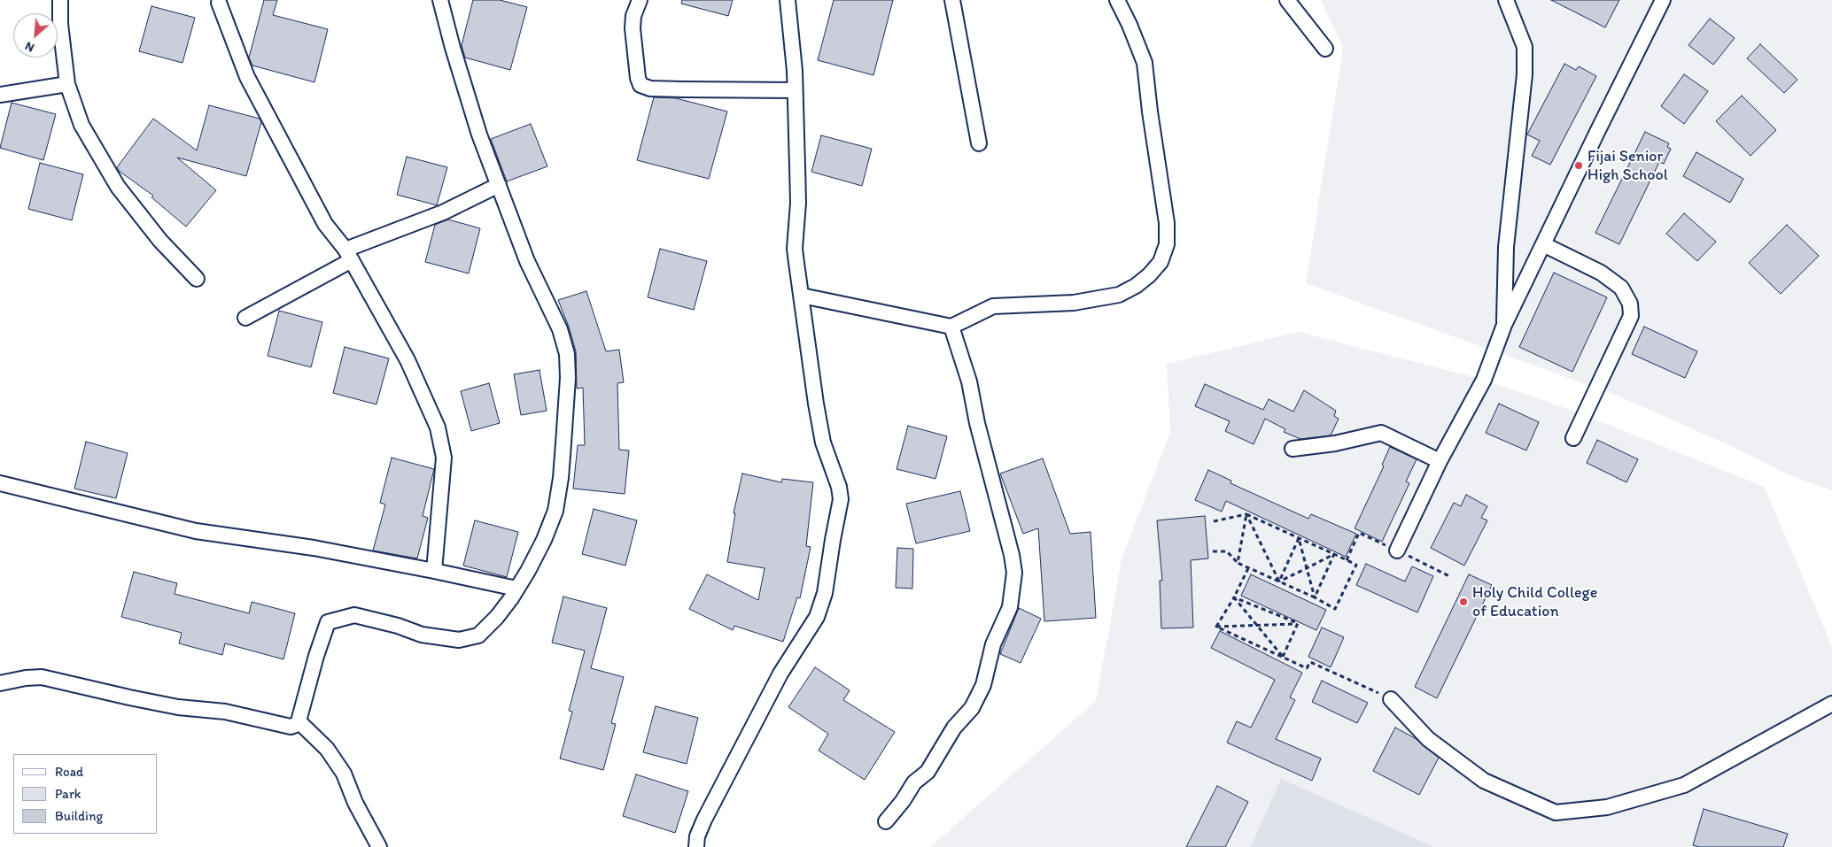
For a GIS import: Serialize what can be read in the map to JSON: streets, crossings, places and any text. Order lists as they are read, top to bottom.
{
  "places": ["Fijai Senior High School", "Holy Child College of Education"],
  "legend": ["Road", "Park", "Building"],
  "north": "bottom left"
}
